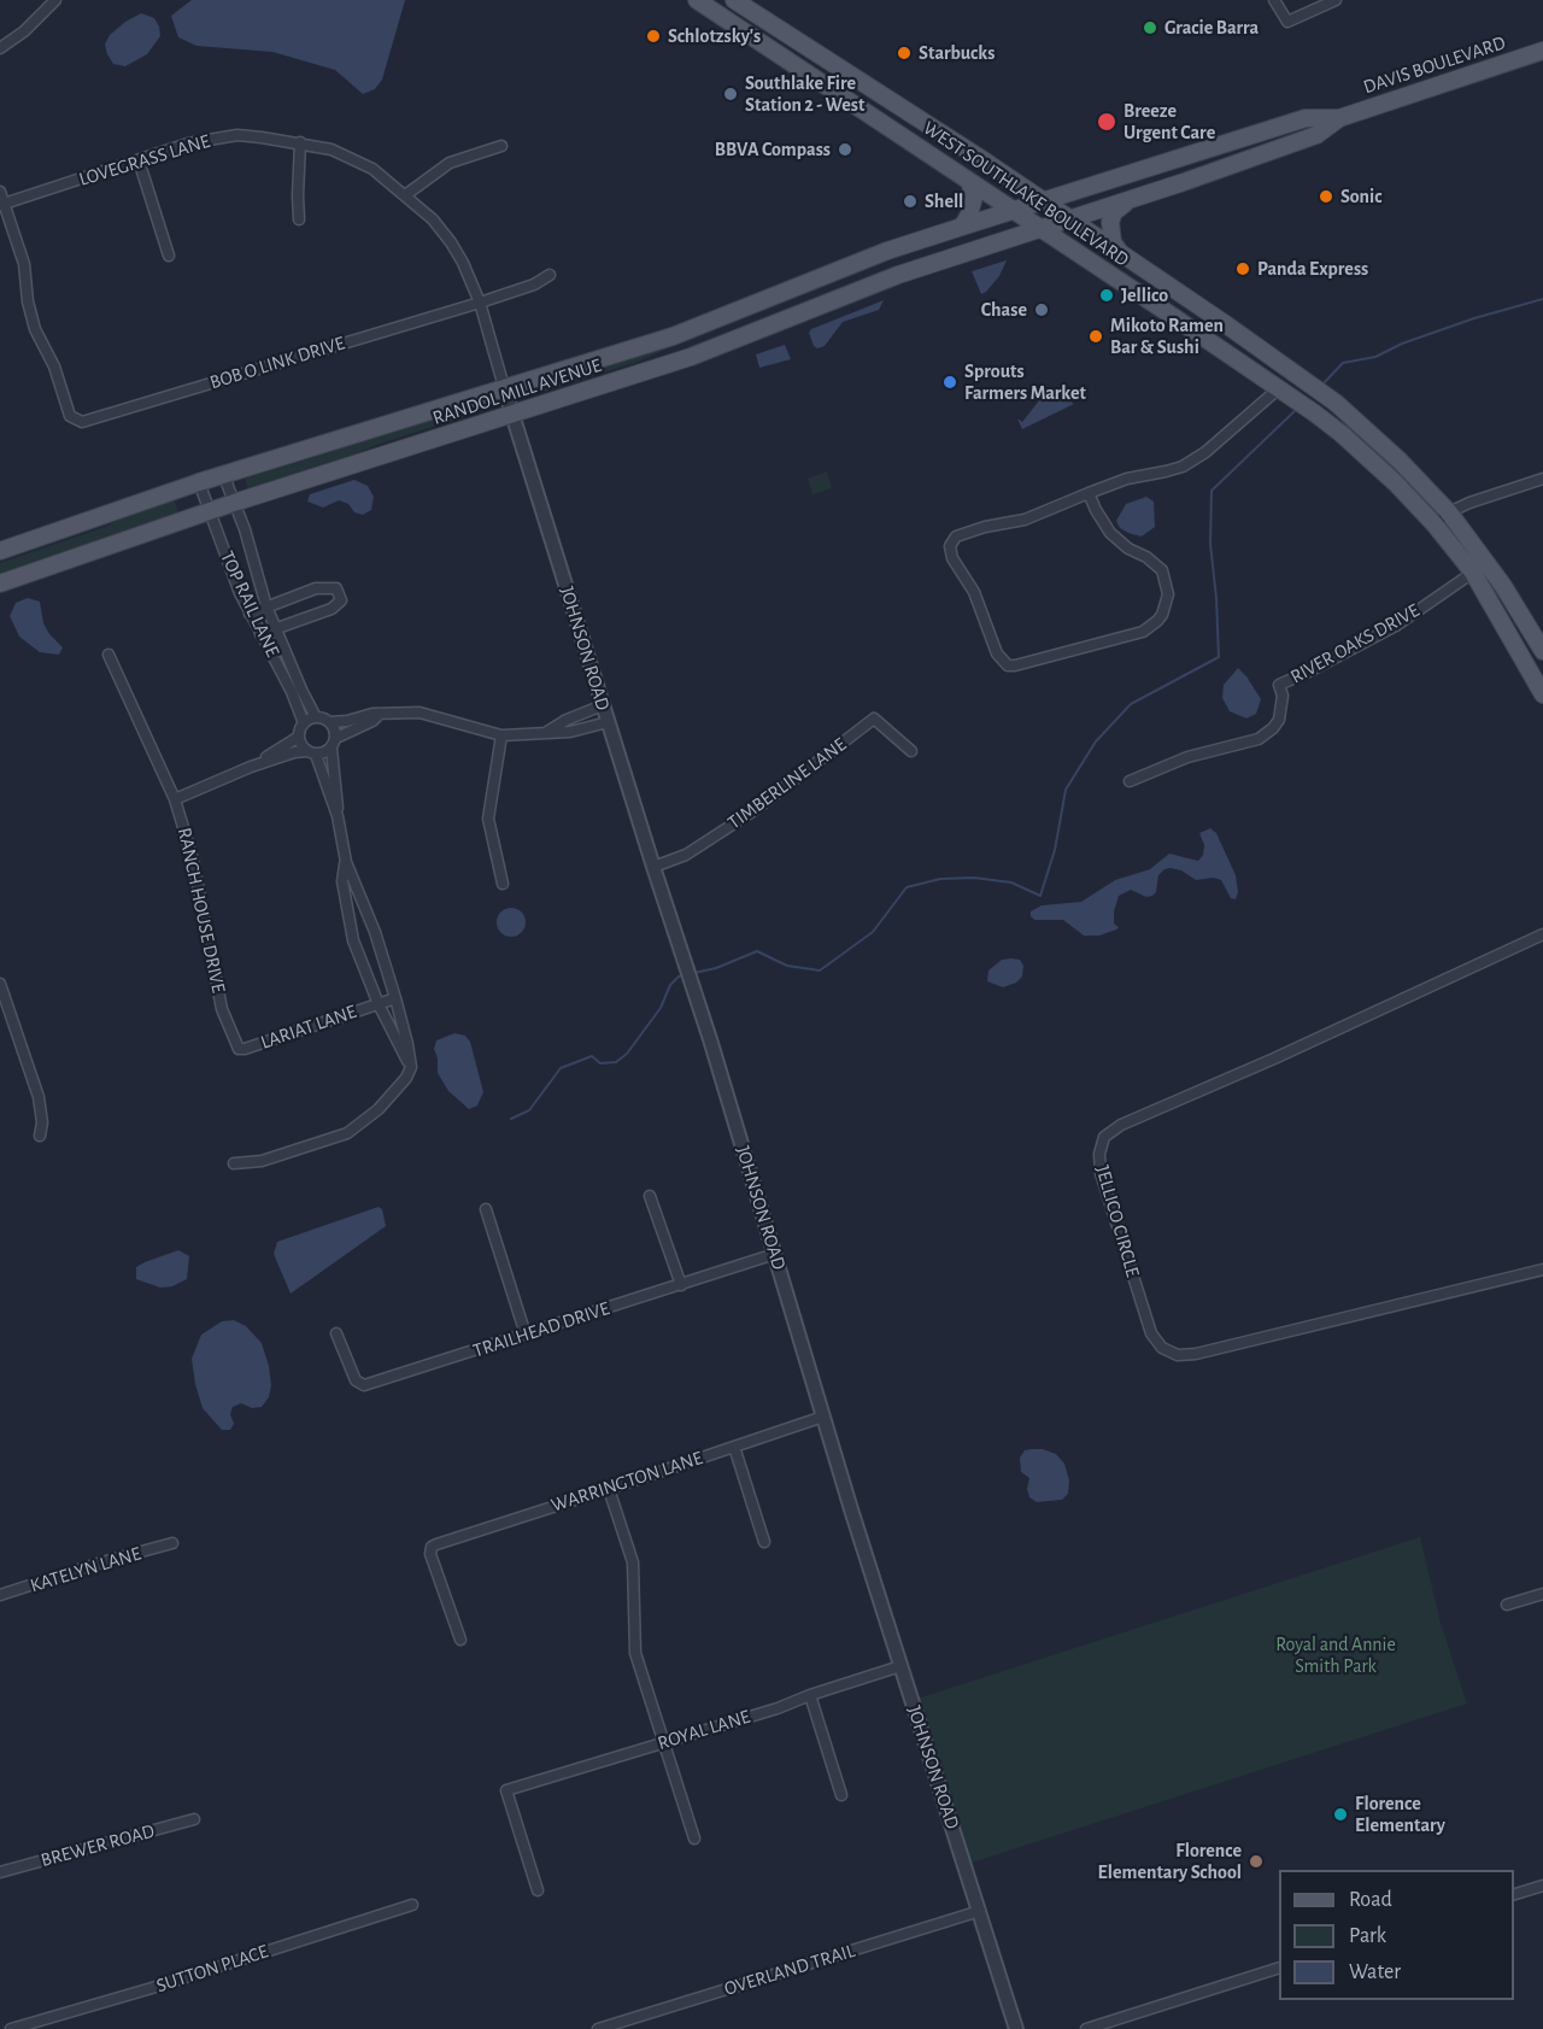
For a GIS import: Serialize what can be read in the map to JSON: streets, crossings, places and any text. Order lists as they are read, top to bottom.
{
  "streets": {
    "main road": ["DAVIS BOULEVARD", "WEST SOUTHLAKE BOULEVARD", "RANDOL MILL AVENUE"],
    "street": [
      "LOVEGRASS LANE",
      "BOB O LINK DRIVE",
      "TOP RAIL LANE",
      "RIVER OAKS DRIVE",
      "JOHNSON ROAD",
      "TIMBERLINE LANE",
      "RANCH HOUSE DRIVE",
      "LARIAT LANE",
      "JELLICO CIRCLE",
      "TRAILHEAD DRIVE",
      "WARRINGTON LANE",
      "KATELYN LANE",
      "ROYAL LANE",
      "BREWER ROAD",
      "SUTTON PLACE",
      "OVERLAND TRAIL"
    ]
  },
  "crossings": [
    ["DAVIS BOULEVARD", "WEST SOUTHLAKE BOULEVARD"],
    ["DAVIS BOULEVARD", "RANDOL MILL AVENUE"],
    ["LOVEGRASS LANE", "BOB O LINK DRIVE"],
    ["LOVEGRASS LANE", "RANDOL MILL AVENUE"],
    ["LOVEGRASS LANE", "JOHNSON ROAD"],
    ["WEST SOUTHLAKE BOULEVARD", "RANDOL MILL AVENUE"],
    ["WEST SOUTHLAKE BOULEVARD", "RIVER OAKS DRIVE"],
    ["RANDOL MILL AVENUE", "TOP RAIL LANE"],
    ["RANDOL MILL AVENUE", "JOHNSON ROAD"],
    ["JOHNSON ROAD", "TIMBERLINE LANE"],
    ["JOHNSON ROAD", "TRAILHEAD DRIVE"],
    ["JOHNSON ROAD", "WARRINGTON LANE"],
    ["JOHNSON ROAD", "ROYAL LANE"],
    ["JOHNSON ROAD", "OVERLAND TRAIL"],
    ["RANCH HOUSE DRIVE", "LARIAT LANE"]
  ],
  "parks": ["Royal and Annie Smith Park"],
  "places": [
    "Gracie Barra",
    "Schlotzsky's",
    "Starbucks",
    "Southlake Fire Station 2 - West",
    "Breeze Urgent Care",
    "BBVA Compass",
    "Sonic",
    "Shell",
    "Panda Express",
    "Jellico",
    "Chase",
    "Mikoto Ramen Bar & Sushi",
    "Sprouts Farmers Market",
    "Florence Elementary",
    "Florence Elementary School"
  ],
  "legend": ["Road", "Park", "Water"]
}
